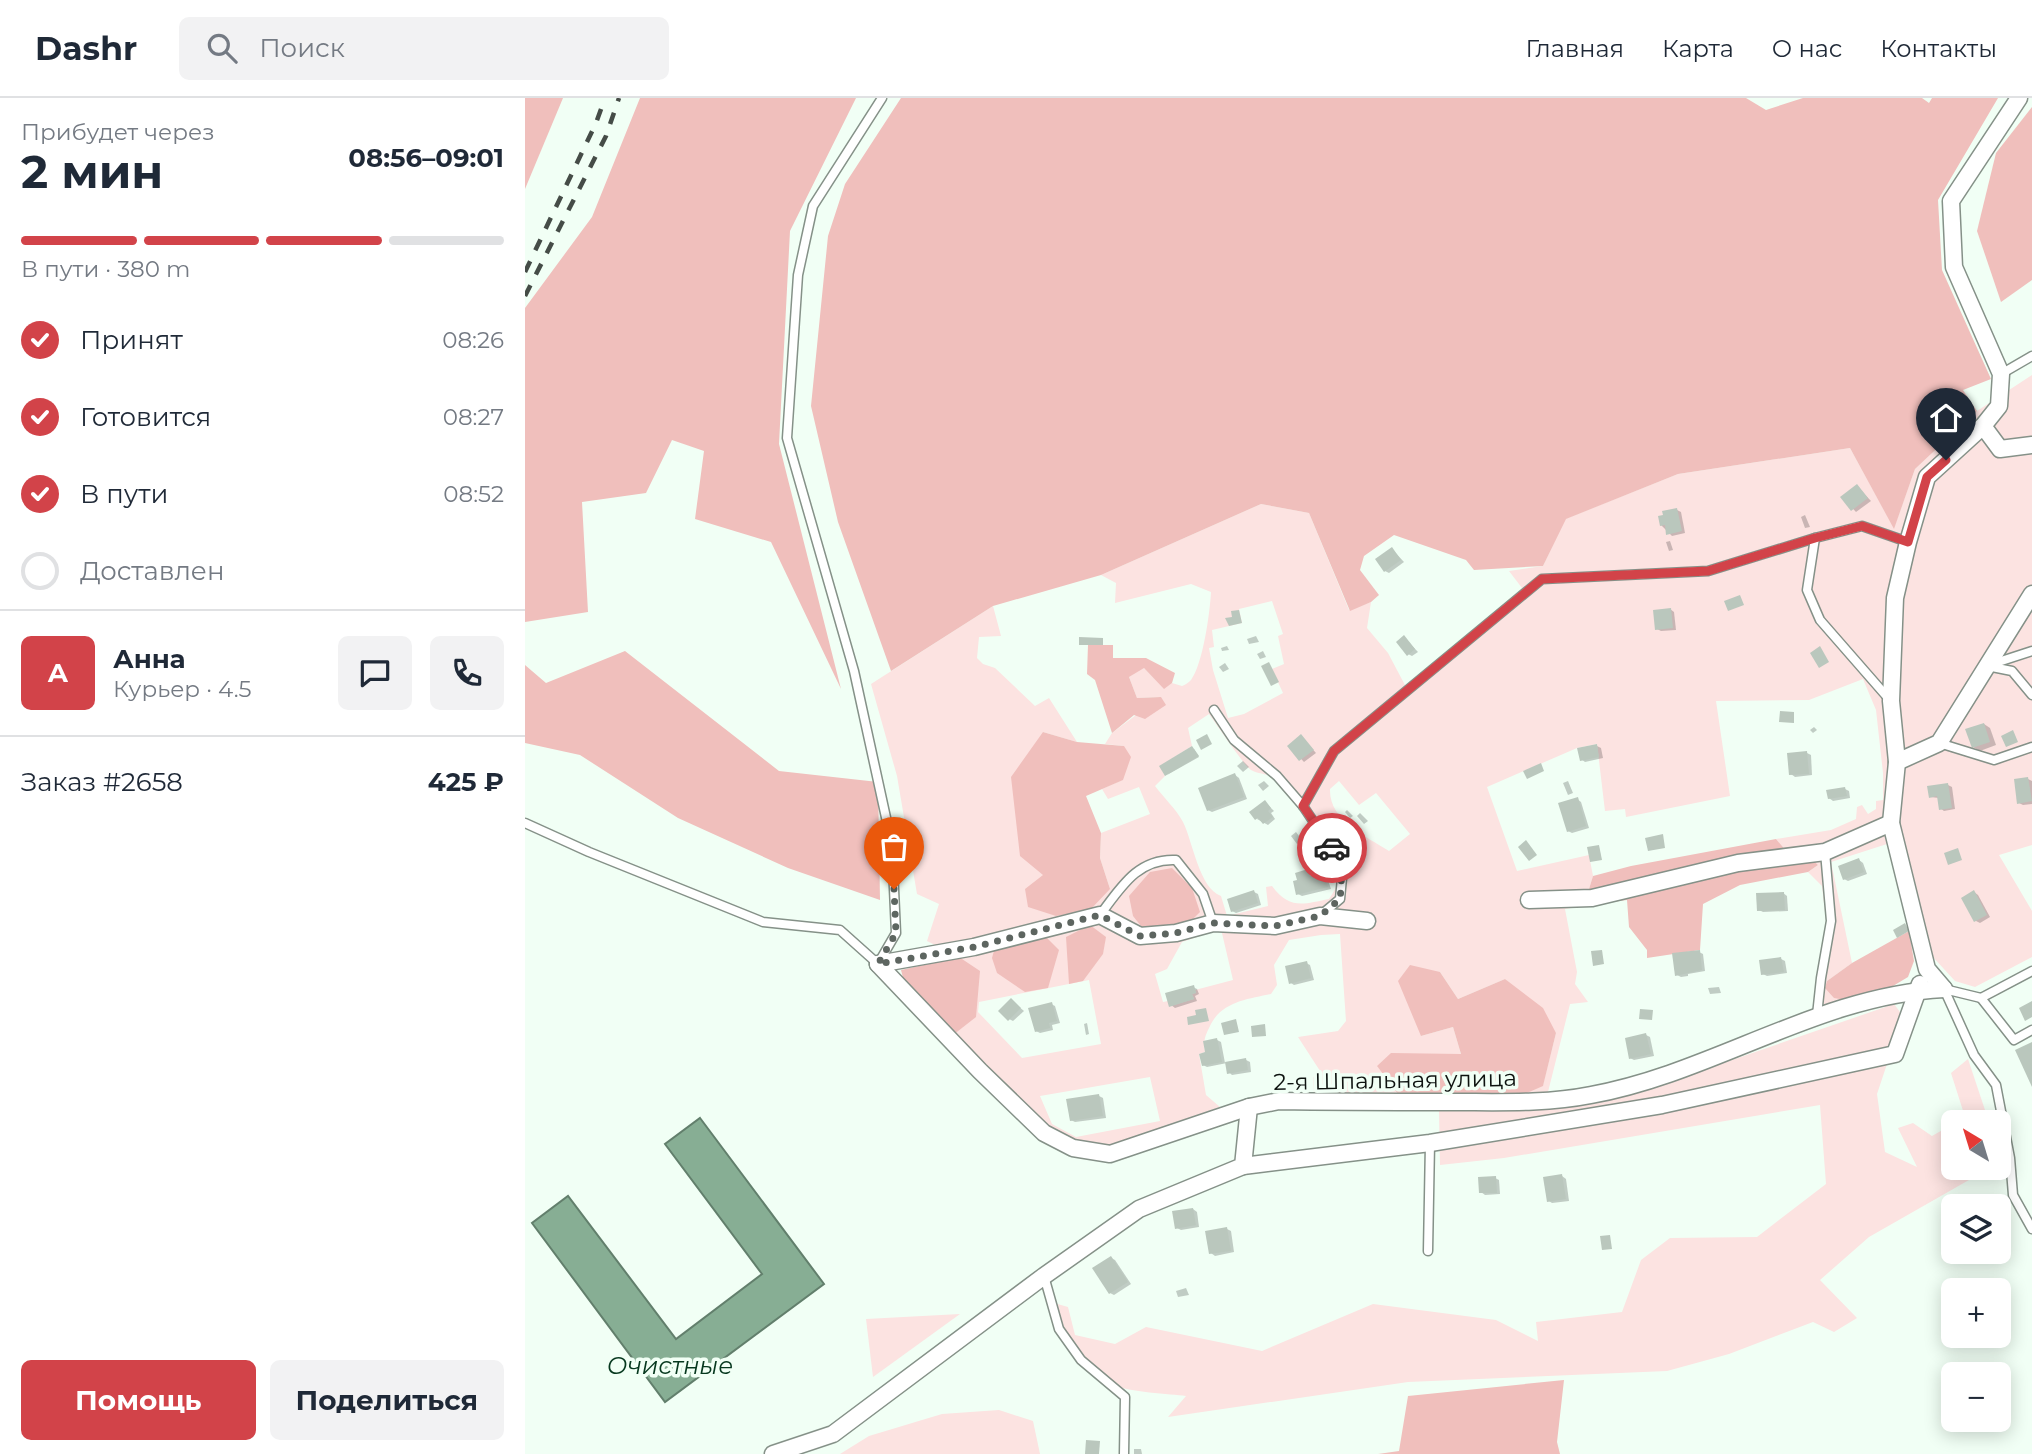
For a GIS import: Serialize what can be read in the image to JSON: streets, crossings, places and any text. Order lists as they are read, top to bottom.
{
  "streets": {
    "street": ["2-я Шпальная улица"]
  },
  "water": ["Очистные"],
  "north": "top left",
  "page": {
    "header": "Dashr",
    "search": "Поиск",
    "nav": [
      "Главная",
      "Карта",
      "О нас",
      "Контакты"
    ],
    "heading": ["2 мин", "Прибудет через", "08:56–09:01"],
    "panel": [
      "Анна",
      "Курьер · 4.5",
      "Заказ #2658",
      "425 ₽"
    ],
    "bar": "В пути · 380 m",
    "list": [
      ["Принят", "08:26"],
      ["Готовится", "08:27"],
      ["В пути", "08:52"],
      "Доставлен"
    ],
    "round": "А",
    "map_buttons": ["+", "−"],
    "buttons": ["Помощь", "Поделиться"]
  }
}
